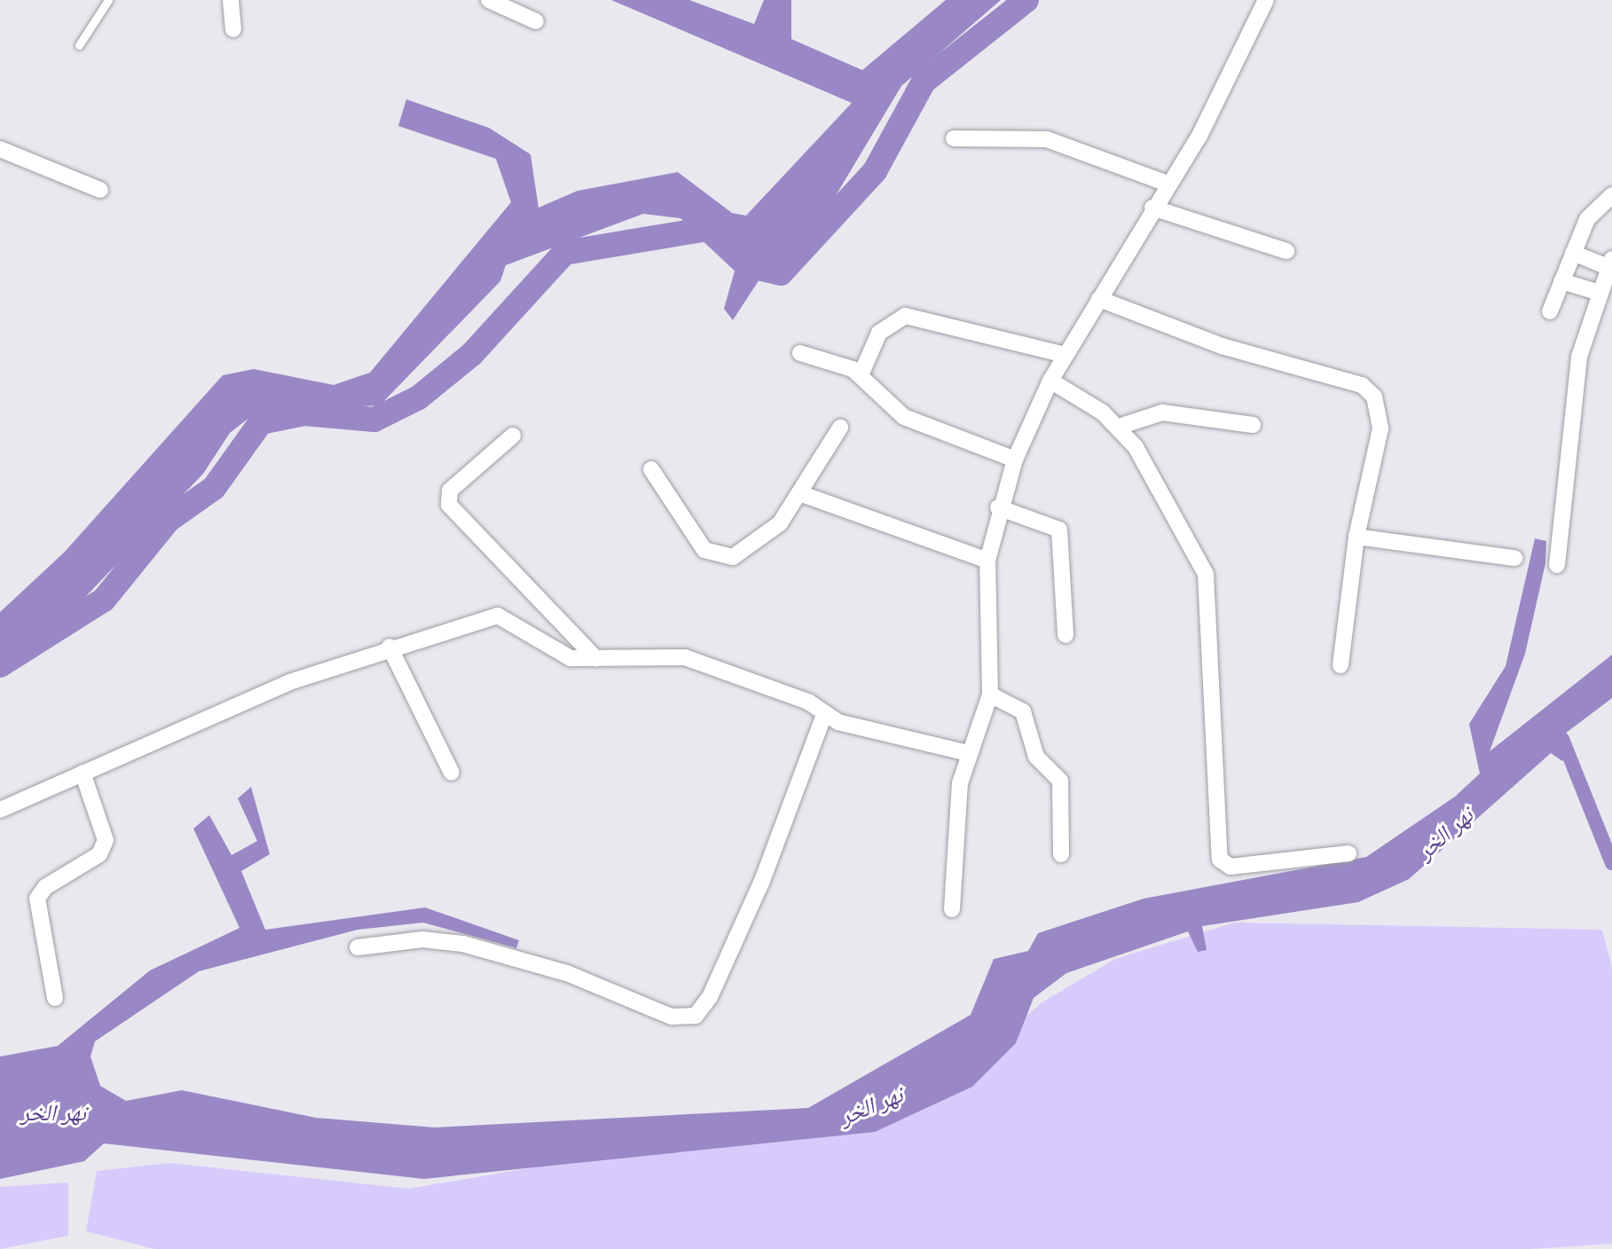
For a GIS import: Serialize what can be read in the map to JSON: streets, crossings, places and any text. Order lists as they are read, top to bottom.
{
  "water": ["نهر الخر"]
}
